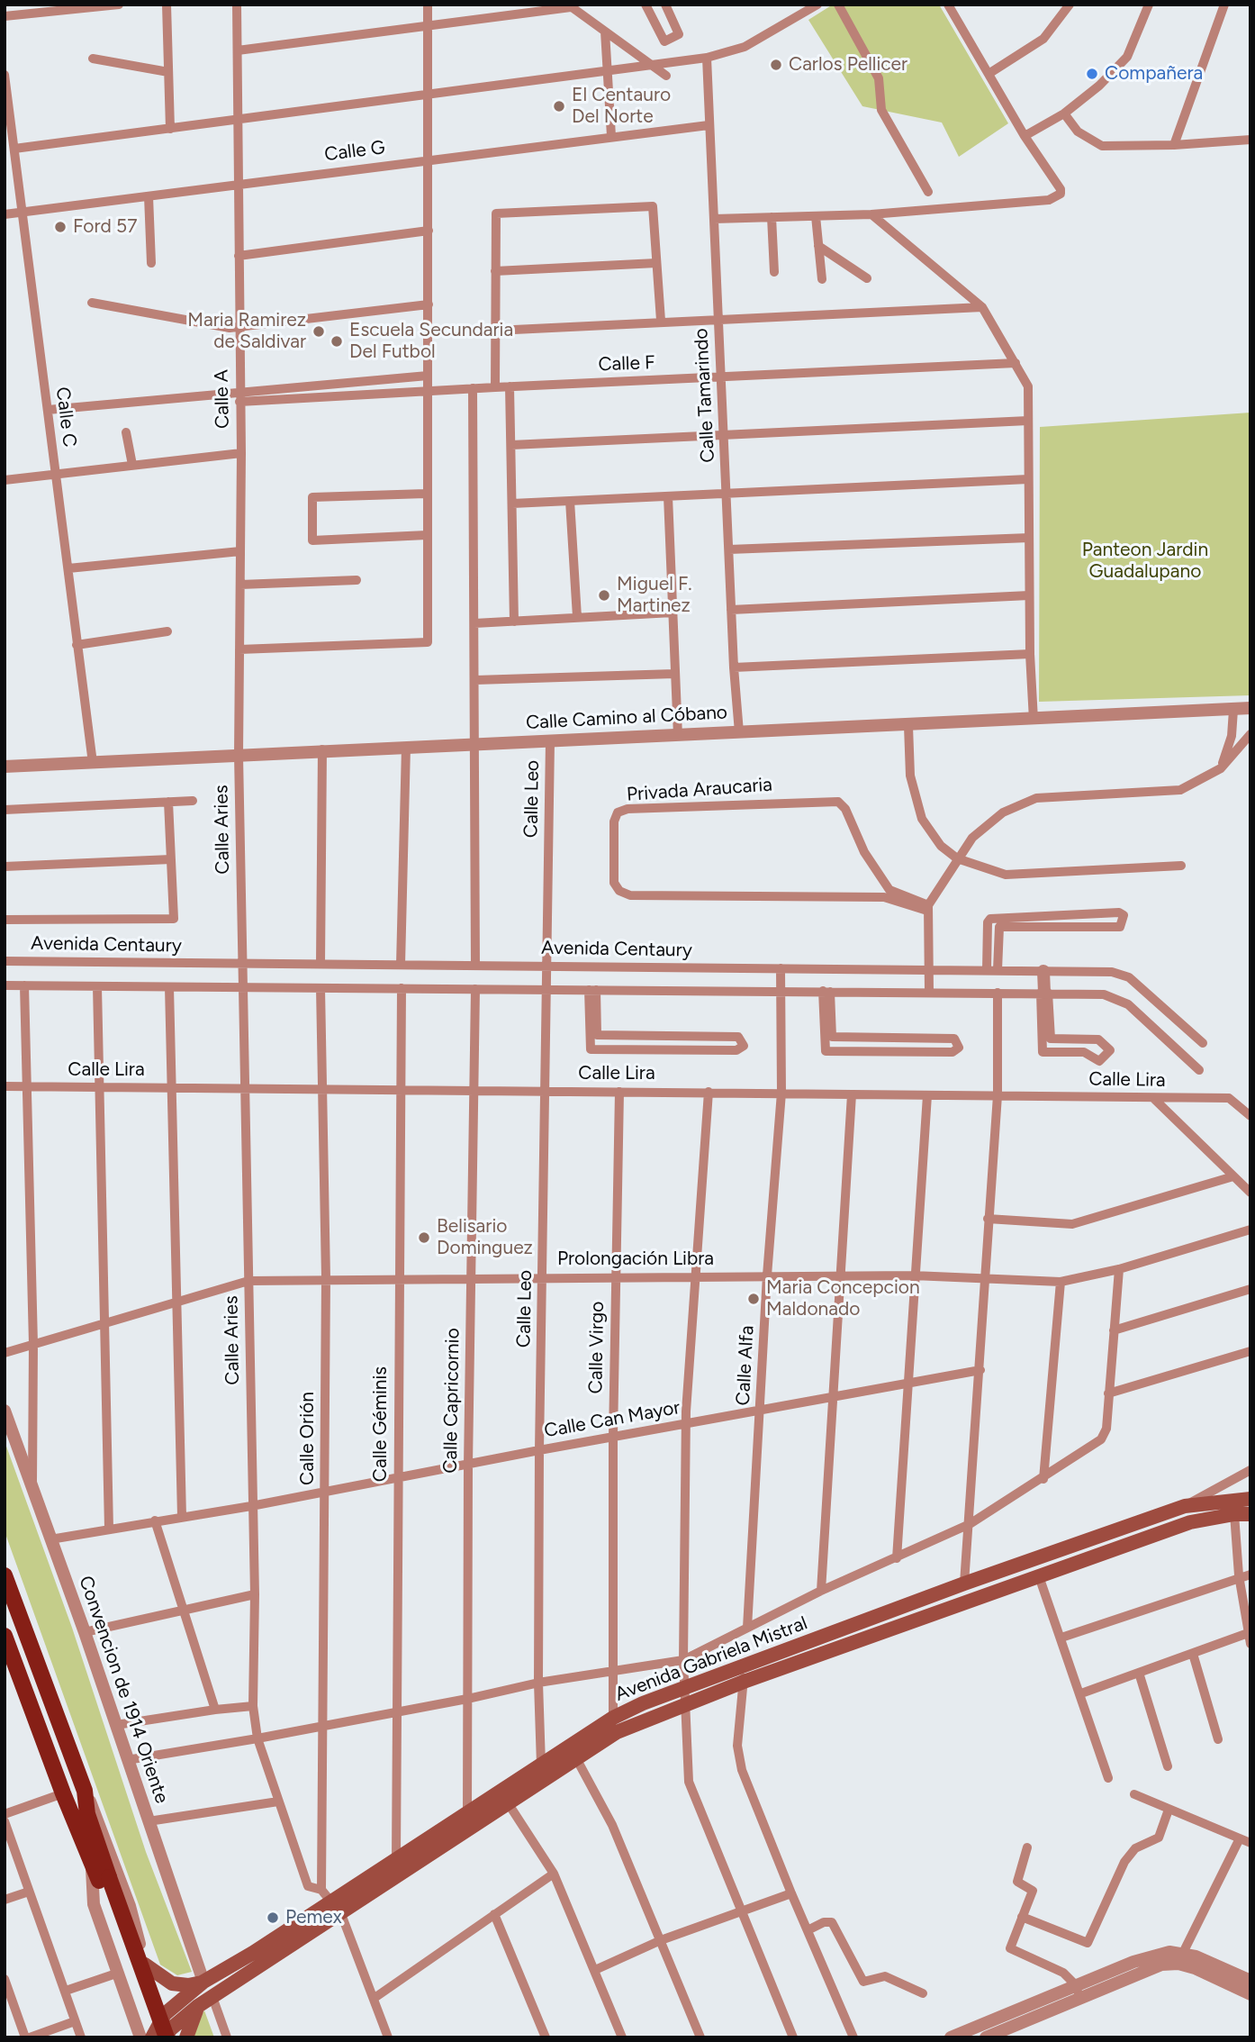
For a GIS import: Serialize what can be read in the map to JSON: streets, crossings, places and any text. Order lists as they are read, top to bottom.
{
  "streets": {
    "main road": ["Avenida Gabriela Mistral"],
    "street": [
      "Calle G",
      "Calle F",
      "Calle Tamarindo",
      "Calle A",
      "Calle C",
      "Calle Camino al Cóbano",
      "Privada Araucaria",
      "Calle Leo",
      "Calle Aries",
      "Avenida Centaury",
      "Calle Lira",
      "Prolongación Libra",
      "Calle Virgo",
      "Calle Alfa",
      "Calle Capricornio",
      "Calle Can Mayor",
      "Calle Géminis",
      "Calle Orión",
      "Convencion de 1914 Oriente"
    ]
  },
  "crossings": [
    ["Calle G", "Calle Tamarindo"],
    ["Calle G", "Calle A"],
    ["Calle G", "Calle C"],
    ["Calle F", "Calle Tamarindo"],
    ["Calle F", "Calle A"],
    ["Calle Tamarindo", "Calle Camino al Cóbano"],
    ["Calle A", "Calle Camino al Cóbano"],
    ["Calle A", "Calle Aries"],
    ["Calle C", "Calle Camino al Cóbano"],
    ["Calle Camino al Cóbano", "Calle Leo"],
    ["Calle Camino al Cóbano", "Calle Aries"],
    ["Calle Leo", "Avenida Centaury"],
    ["Calle Leo", "Calle Lira"],
    ["Calle Leo", "Prolongación Libra"],
    ["Calle Leo", "Calle Can Mayor"],
    ["Calle Leo", "Avenida Gabriela Mistral"],
    ["Calle Aries", "Avenida Centaury"],
    ["Calle Aries", "Calle Lira"],
    ["Calle Aries", "Prolongación Libra"],
    ["Calle Aries", "Calle Can Mayor"],
    ["Calle Aries", "Calle Orión"],
    ["Calle Aries", "Avenida Gabriela Mistral"],
    ["Avenida Centaury", "Calle Alfa"],
    ["Avenida Centaury", "Calle Capricornio"],
    ["Avenida Centaury", "Calle Géminis"],
    ["Avenida Centaury", "Calle Orión"],
    ["Calle Lira", "Calle Virgo"],
    ["Calle Lira", "Calle Alfa"],
    ["Calle Lira", "Calle Capricornio"],
    ["Calle Lira", "Calle Géminis"],
    ["Calle Lira", "Calle Orión"],
    ["Prolongación Libra", "Calle Virgo"],
    ["Prolongación Libra", "Calle Alfa"],
    ["Prolongación Libra", "Calle Capricornio"],
    ["Prolongación Libra", "Calle Géminis"],
    ["Prolongación Libra", "Calle Orión"],
    ["Calle Virgo", "Calle Can Mayor"],
    ["Calle Virgo", "Avenida Gabriela Mistral"],
    ["Calle Alfa", "Calle Can Mayor"],
    ["Calle Capricornio", "Calle Can Mayor"],
    ["Calle Capricornio", "Avenida Gabriela Mistral"],
    ["Calle Can Mayor", "Calle Géminis"],
    ["Calle Can Mayor", "Calle Orión"],
    ["Calle Can Mayor", "Convencion de 1914 Oriente"],
    ["Calle Géminis", "Avenida Gabriela Mistral"],
    ["Avenida Gabriela Mistral", "Convencion de 1914 Oriente"]
  ],
  "parks": ["Panteon Jardin Guadalupano"],
  "places": [
    "Carlos Pellicer",
    "Compañera",
    "El Centauro Del Norte",
    "Ford 57",
    "Maria Ramirez de Saldivar",
    "Escuela Secundaria Del Futbol",
    "Miguel F. Martinez",
    "Belisario Dominguez",
    "Maria Concepcion Maldonado",
    "Pemex"
  ]
}
